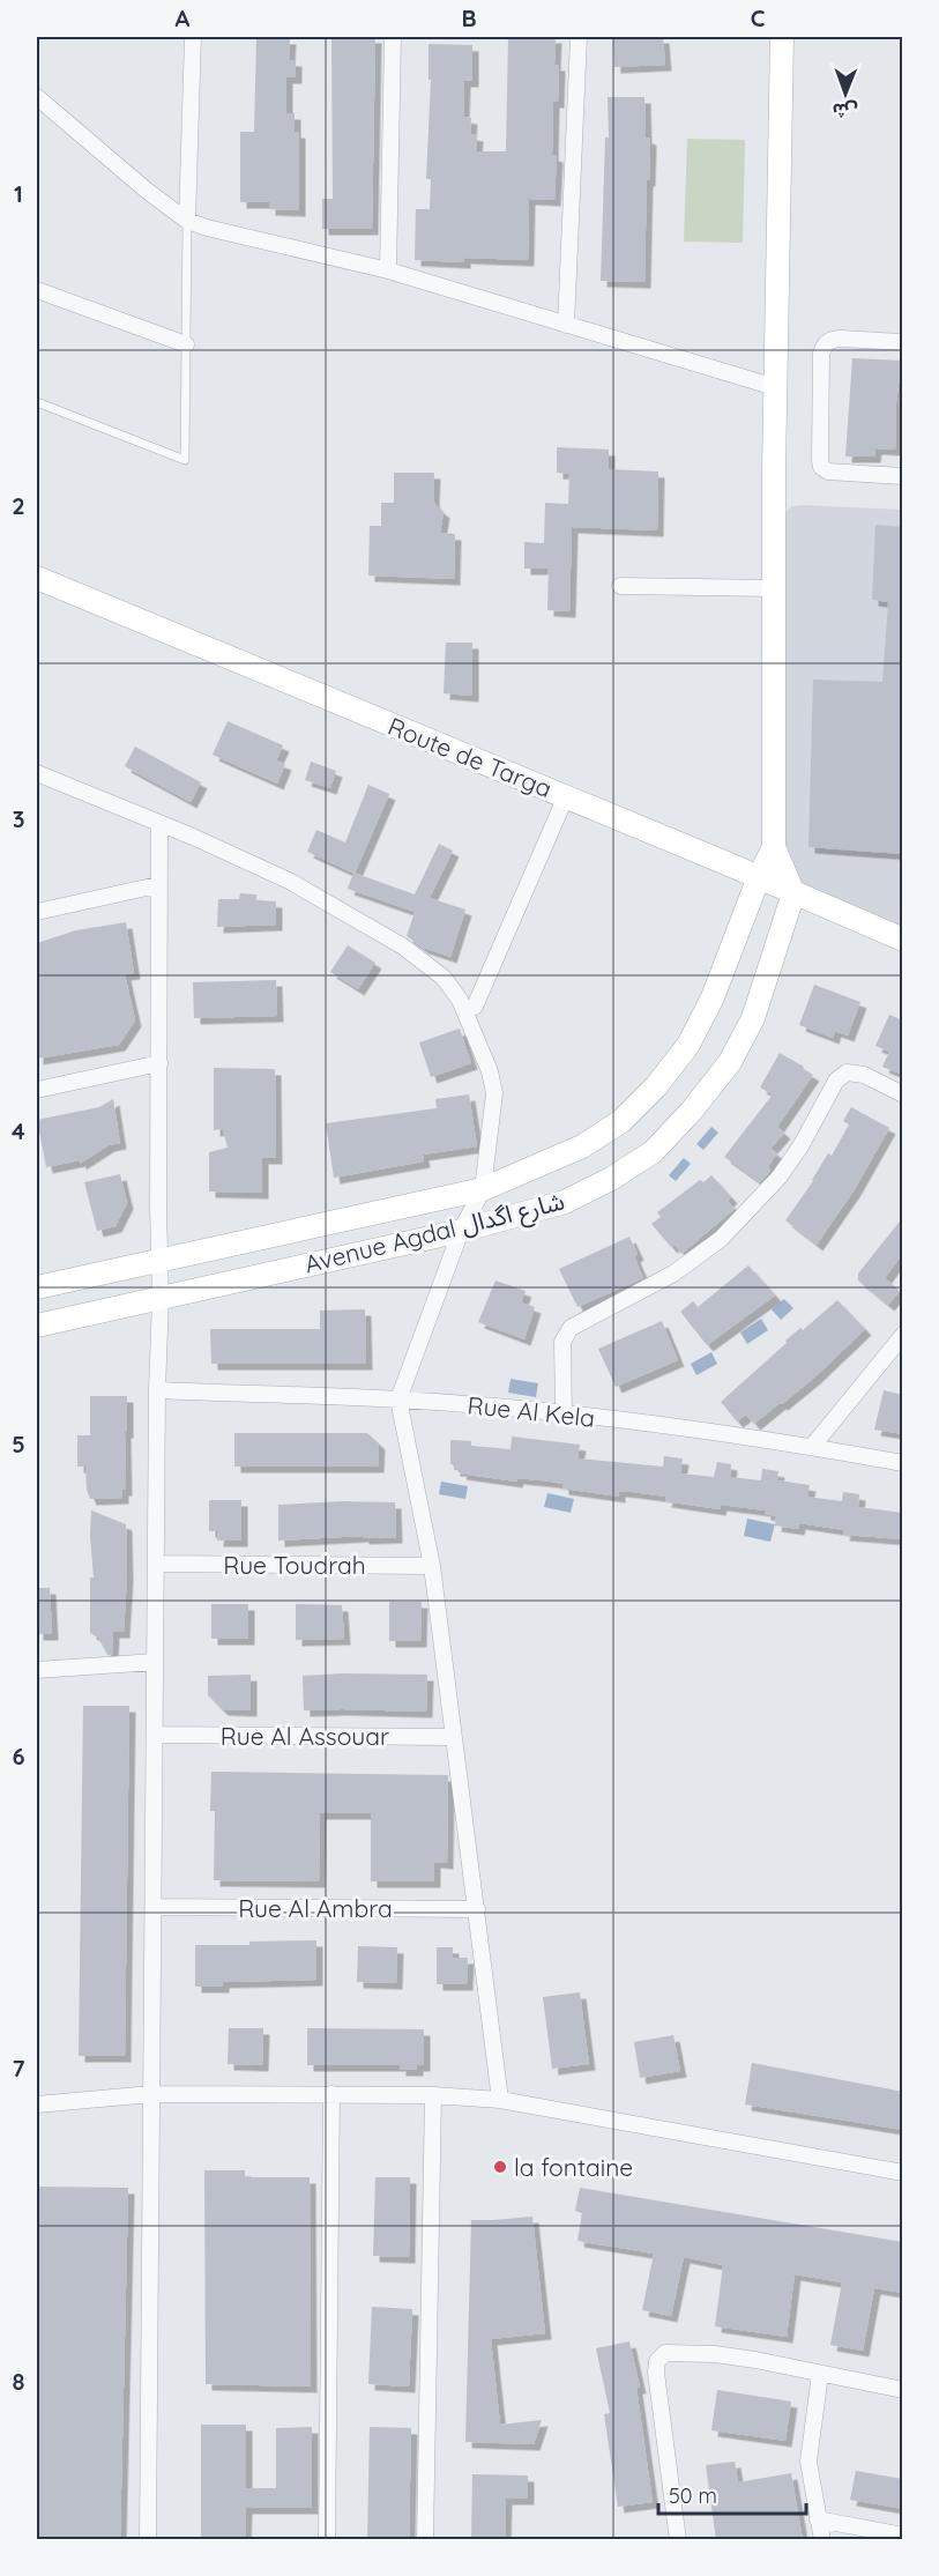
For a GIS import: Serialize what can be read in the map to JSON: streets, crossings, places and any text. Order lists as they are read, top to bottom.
{
  "streets": {
    "street": [
      "Route de Targa",
      "Avenue Agdal شارع اگدال",
      "Rue Al Kela",
      "Rue Toudrah",
      "Rue Al Assouar",
      "Rue Al Ambra"
    ]
  },
  "crossings": [
    ["Route de Targa", "Avenue Agdal شارع اگدال"]
  ],
  "places": ["la fontaine"],
  "scale_bar": "50 m",
  "north": "bottom",
  "grid": {
    "columns": ["A", "B", "C"],
    "rows": [
      "1",
      "2",
      "3",
      "4",
      "5",
      "6",
      "7",
      "8"
    ]
  }
}
